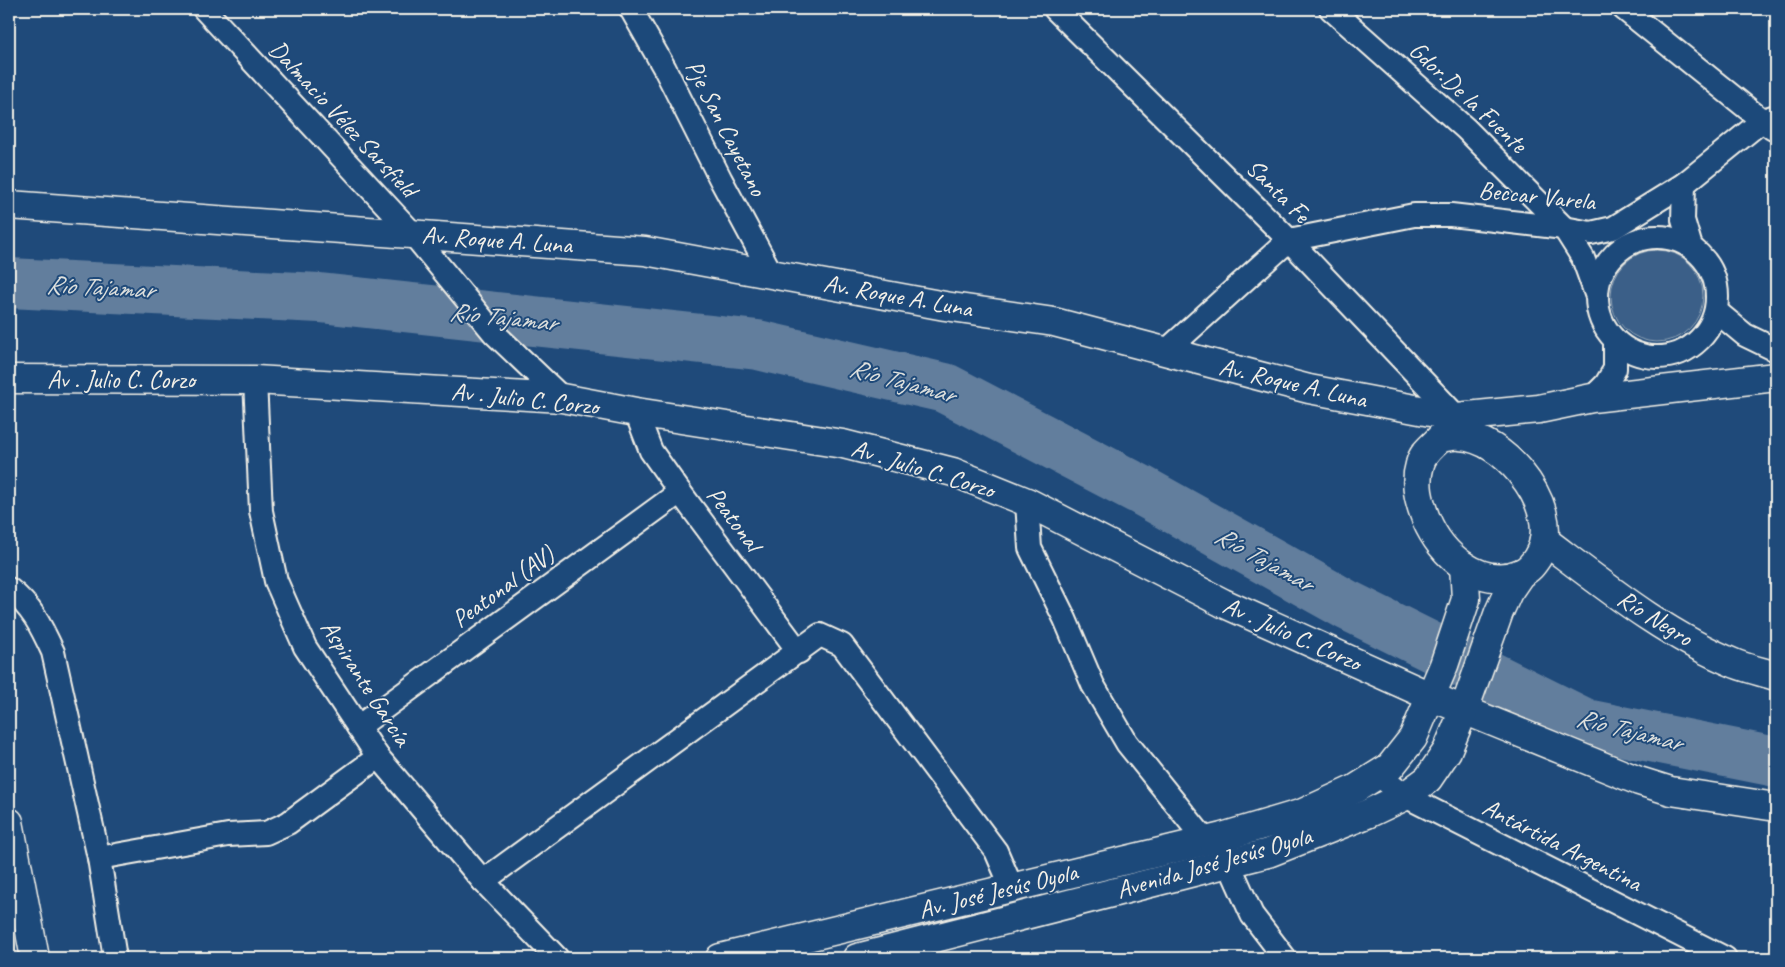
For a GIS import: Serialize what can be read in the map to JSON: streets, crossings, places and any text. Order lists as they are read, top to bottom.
{
  "streets": {
    "street": [
      "Gdor.De la Fuente",
      "Dalmacio Vélez Sarsfield",
      "Pje San Cayetano",
      "Santa Fe",
      "Beccar Varela",
      "Av. Roque A. Luna",
      "Av . Julio C. Corzo",
      "Peatonal",
      "Peatonal (AV)",
      "Río Negro",
      "Aspirante García",
      "Antártida Argentina",
      "Avenida José Jesús Oyola",
      "Av. José Jesús Oyola"
    ]
  },
  "crossings": [
    ["Gdor.De la Fuente", "Beccar Varela"],
    ["Dalmacio Vélez Sarsfield", "Av. Roque A. Luna"],
    ["Dalmacio Vélez Sarsfield", "Av . Julio C. Corzo"],
    ["Pje San Cayetano", "Av. Roque A. Luna"],
    ["Santa Fe", "Beccar Varela"],
    ["Santa Fe", "Av. Roque A. Luna"],
    ["Santa Fe", "Río Negro"],
    ["Santa Fe", "Avenida José Jesús Oyola"],
    ["Av. Roque A. Luna", "Río Negro"],
    ["Av. Roque A. Luna", "Avenida José Jesús Oyola"],
    ["Av . Julio C. Corzo", "Peatonal"],
    ["Av . Julio C. Corzo", "Aspirante García"],
    ["Av . Julio C. Corzo", "Avenida José Jesús Oyola"],
    ["Av . Julio C. Corzo", "Av. José Jesús Oyola"],
    ["Peatonal", "Peatonal (AV)"],
    ["Peatonal (AV)", "Aspirante García"],
    ["Río Negro", "Avenida José Jesús Oyola"],
    ["Antártida Argentina", "Avenida José Jesús Oyola"],
    ["Antártida Argentina", "Av. José Jesús Oyola"]
  ],
  "water": ["Río Tajamar"]
}
